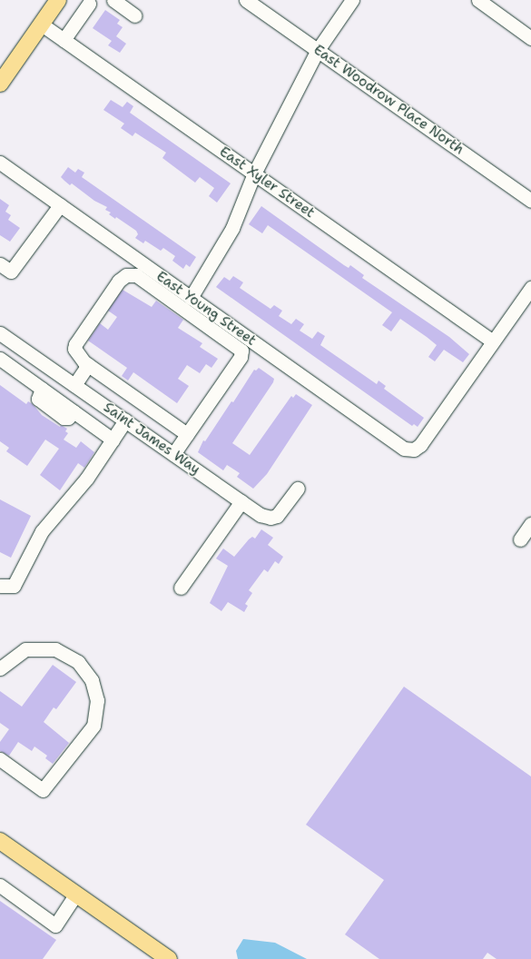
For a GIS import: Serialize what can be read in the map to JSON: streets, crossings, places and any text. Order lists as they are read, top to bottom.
{
  "streets": {
    "street": [
      "East Woodrow Place North",
      "East Xyler Street",
      "East Young Street",
      "Saint James Way"
    ]
  },
  "crossings": [
    ["East Xyler Street", "East Young Street"]
  ]
}
